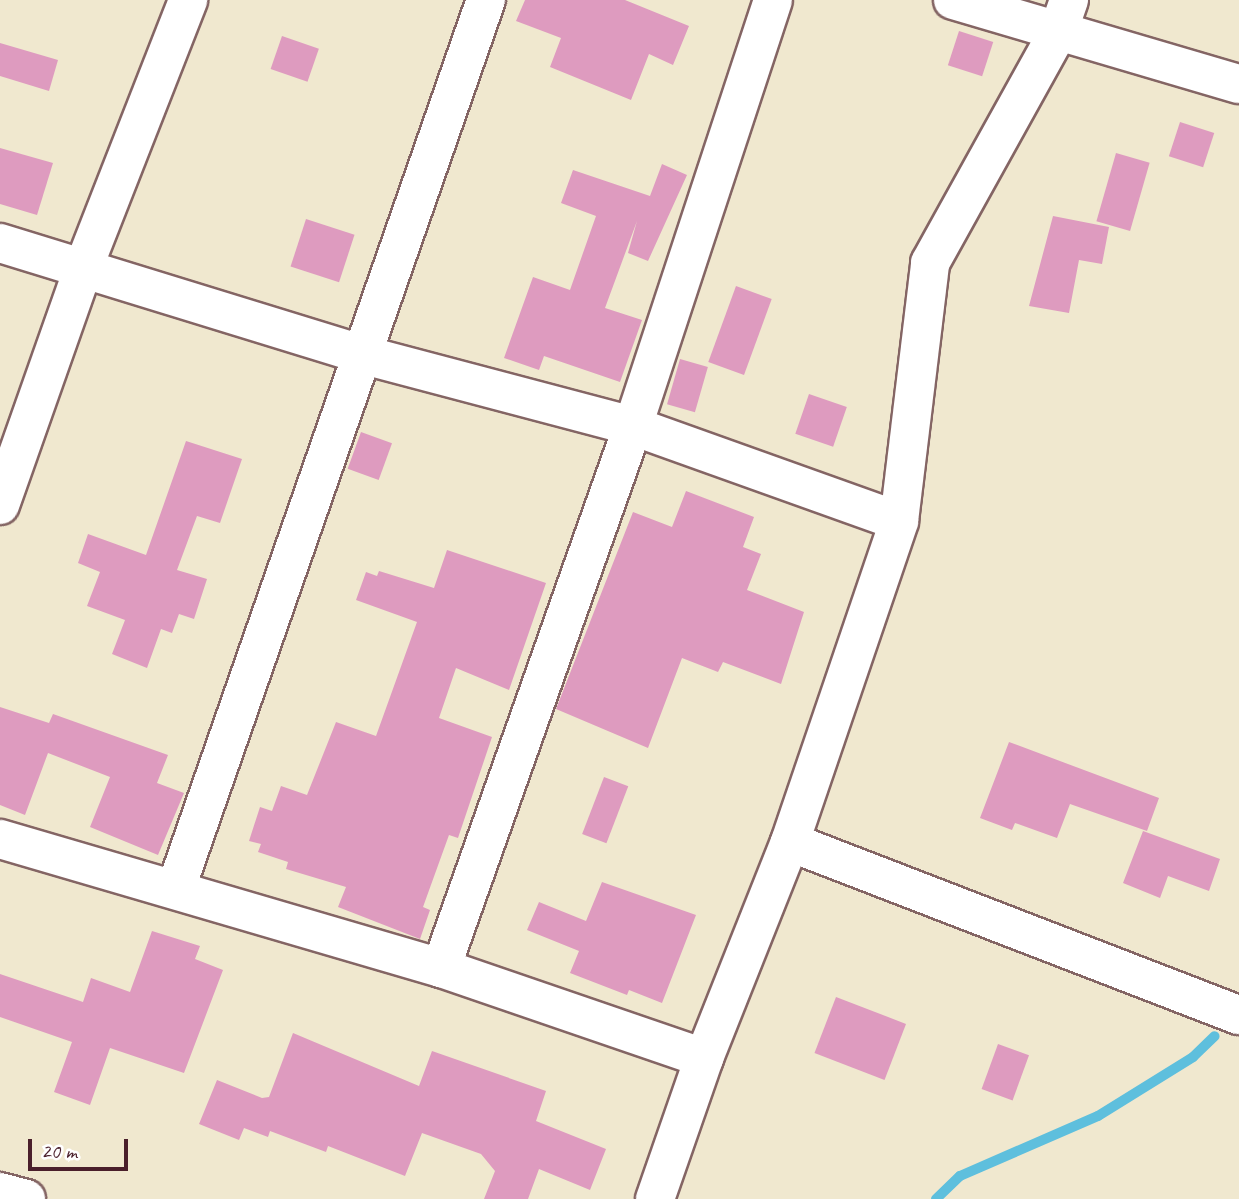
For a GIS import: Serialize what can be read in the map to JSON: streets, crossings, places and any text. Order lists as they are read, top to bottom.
{
  "scale_bar": "20 m"
}
